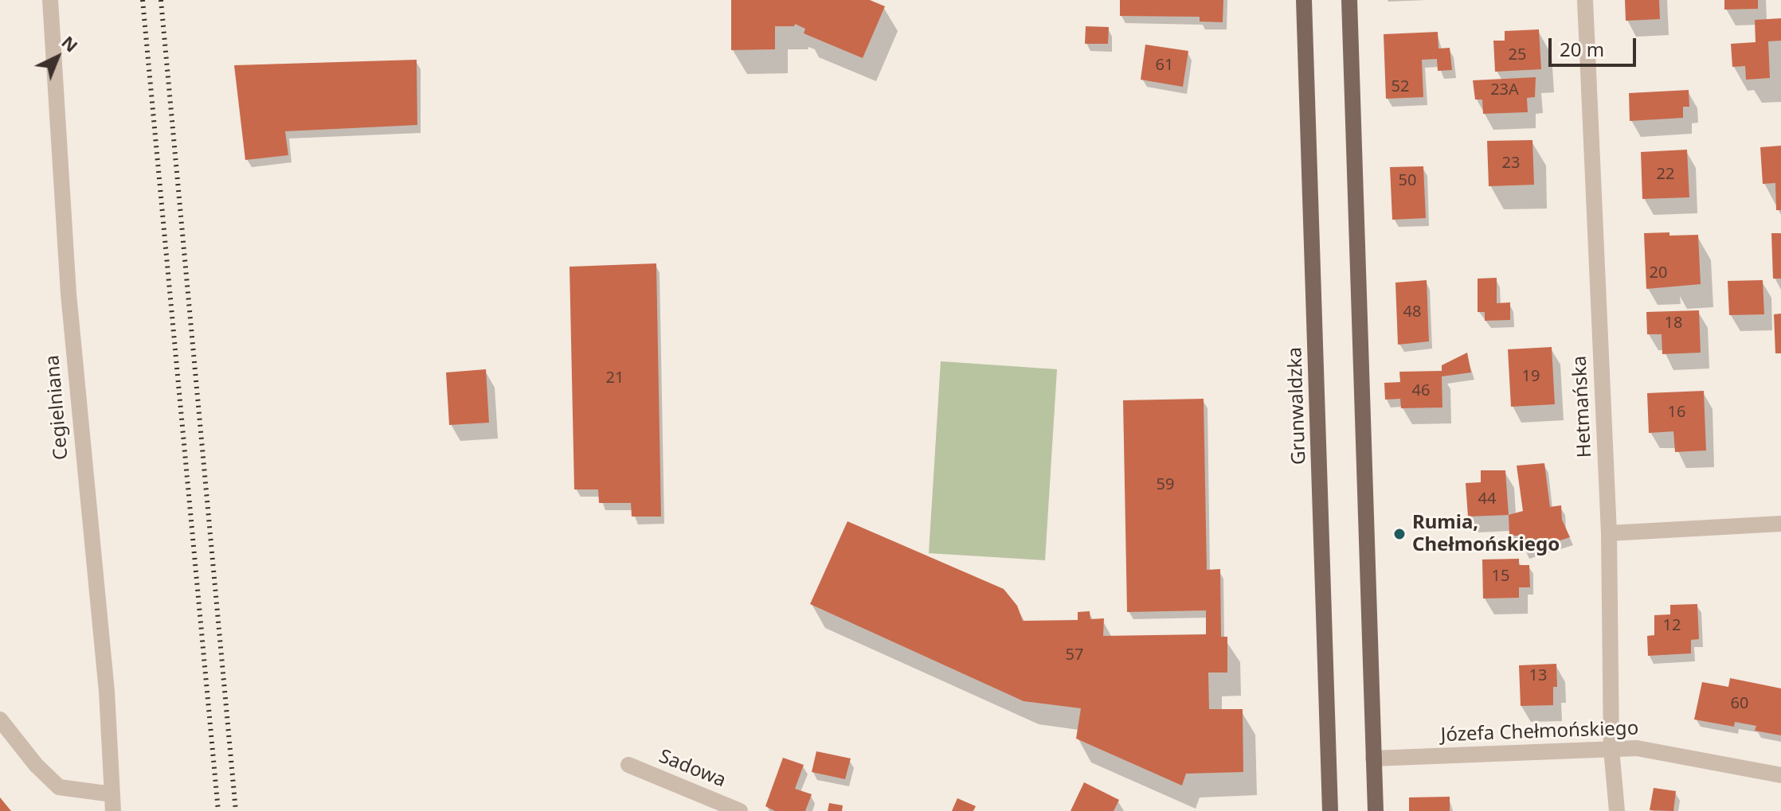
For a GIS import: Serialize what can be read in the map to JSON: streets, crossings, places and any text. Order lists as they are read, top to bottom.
{
  "streets": {
    "main road": ["Grunwaldzka"],
    "street": [
      "Hetmańska",
      "Cegielniana",
      "Józefa Chełmońskiego",
      "Sadowa"
    ]
  },
  "crossings": [
    ["Hetmańska", "Józefa Chełmońskiego"]
  ],
  "places": ["Rumia, Chełmońskiego"],
  "house_numbers": [
    "25",
    "61",
    "52",
    "23A",
    "23",
    "22",
    "50",
    "20",
    "48",
    "18",
    "19",
    "21",
    "46",
    "16",
    "59",
    "44",
    "15",
    "12",
    "57",
    "13",
    "60"
  ],
  "scale_bar": "20 m",
  "north": "top right"
}
